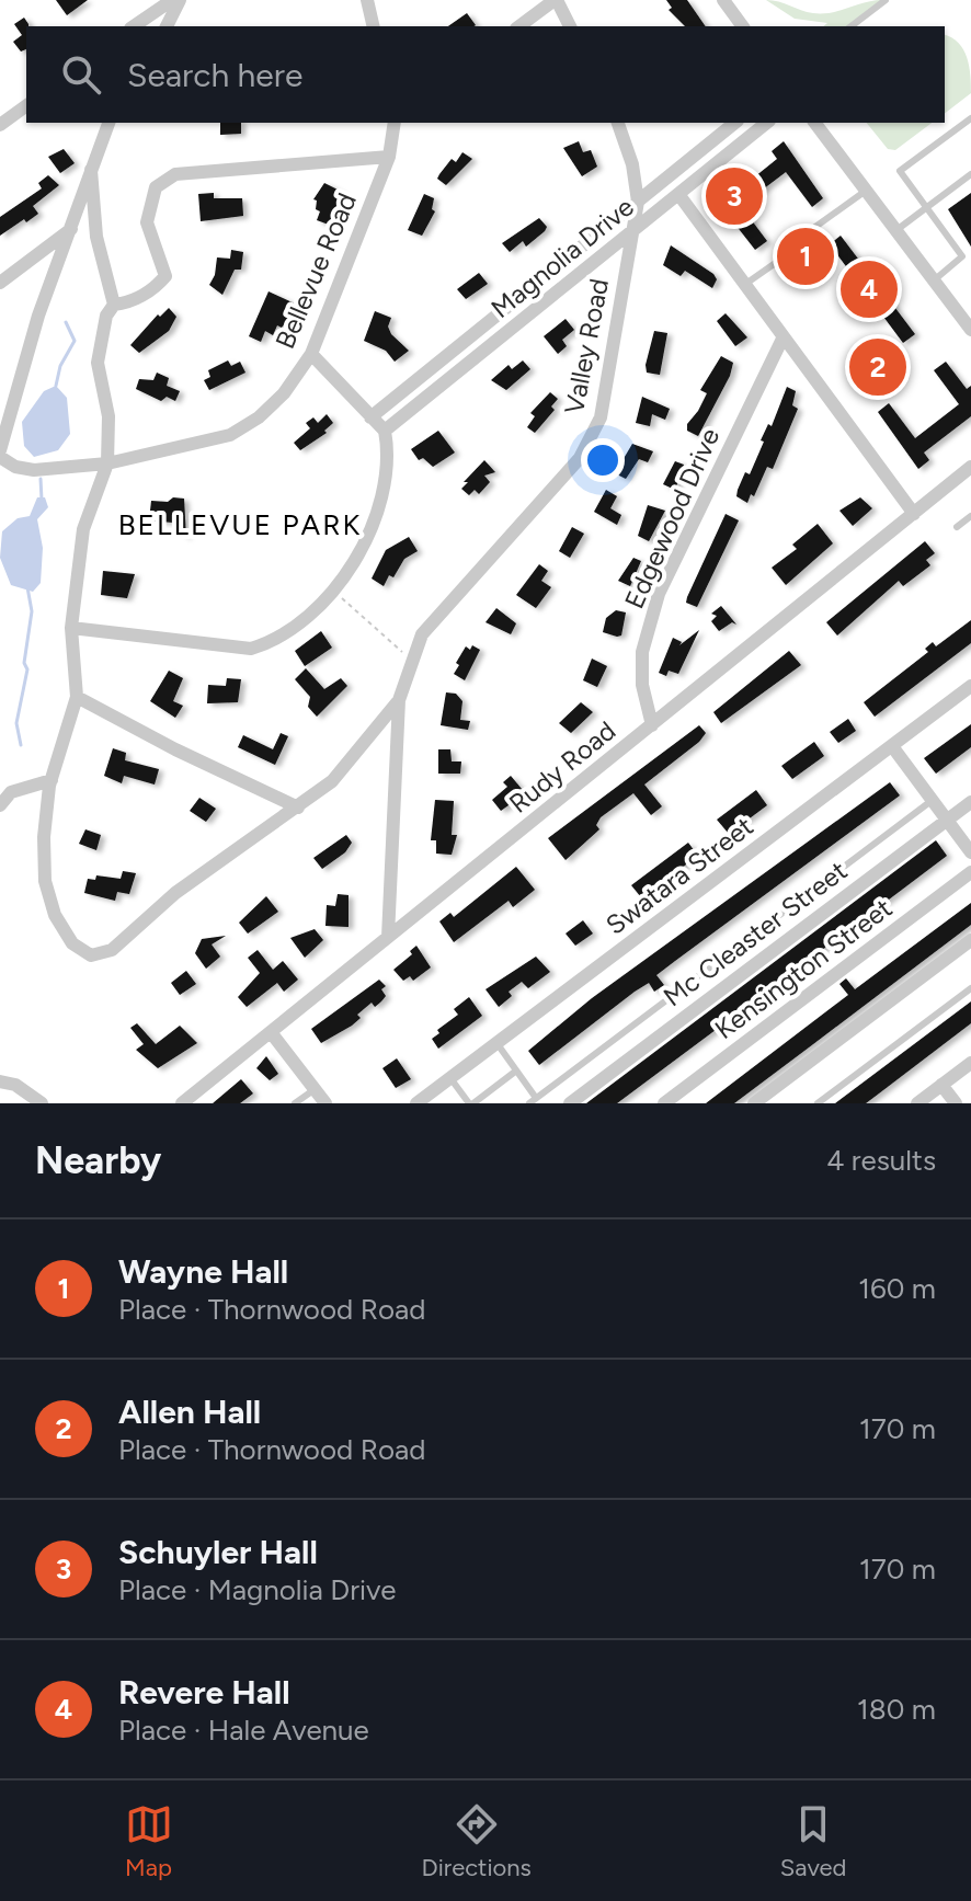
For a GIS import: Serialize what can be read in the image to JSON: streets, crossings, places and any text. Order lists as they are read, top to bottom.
{
  "streets": {
    "street": [
      "Magnolia Drive",
      "Bellevue Road",
      "Valley Road",
      "Edgewood Drive",
      "Rudy Road",
      "Swatara Street",
      "Mc Cleaster Street",
      "Kensington Street"
    ]
  },
  "crossings": [
    ["Magnolia Drive", "Valley Road"],
    ["Valley Road", "Rudy Road"],
    ["Edgewood Drive", "Rudy Road"]
  ],
  "districts": ["BELLEVUE PARK"],
  "page": {
    "search": "Search here",
    "pins": [
      "3",
      "1",
      "4",
      "2"
    ],
    "heading": ["Nearby", "4 results"],
    "list": [
      {
        "mark": "1",
        "name": "Wayne Hall",
        "note": "Place · Thornwood Road",
        "value": "160 m"
      },
      {
        "mark": "2",
        "name": "Allen Hall",
        "note": "Place · Thornwood Road",
        "value": "170 m"
      },
      {
        "mark": "3",
        "name": "Schuyler Hall",
        "note": "Place · Magnolia Drive",
        "value": "170 m"
      },
      {
        "mark": "4",
        "name": "Revere Hall",
        "note": "Place · Hale Avenue",
        "value": "180 m"
      }
    ],
    "nav": ["Map", "Directions", "Saved"]
  }
}
